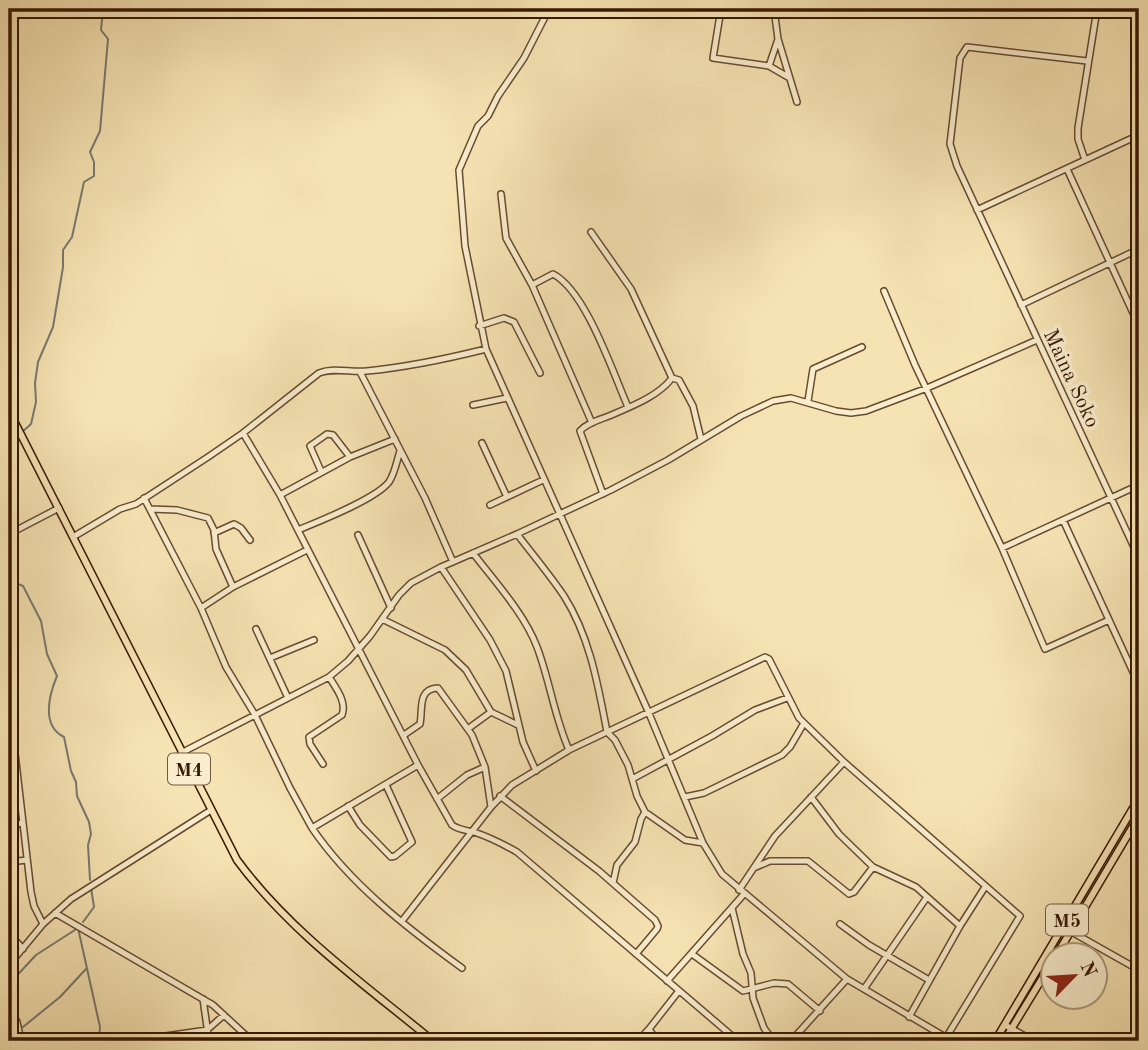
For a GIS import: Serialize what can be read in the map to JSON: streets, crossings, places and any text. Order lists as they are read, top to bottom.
{
  "streets": {
    "main road": ["M4", "M5"],
    "street": ["Maina Soko"]
  },
  "north": "top right"
}
